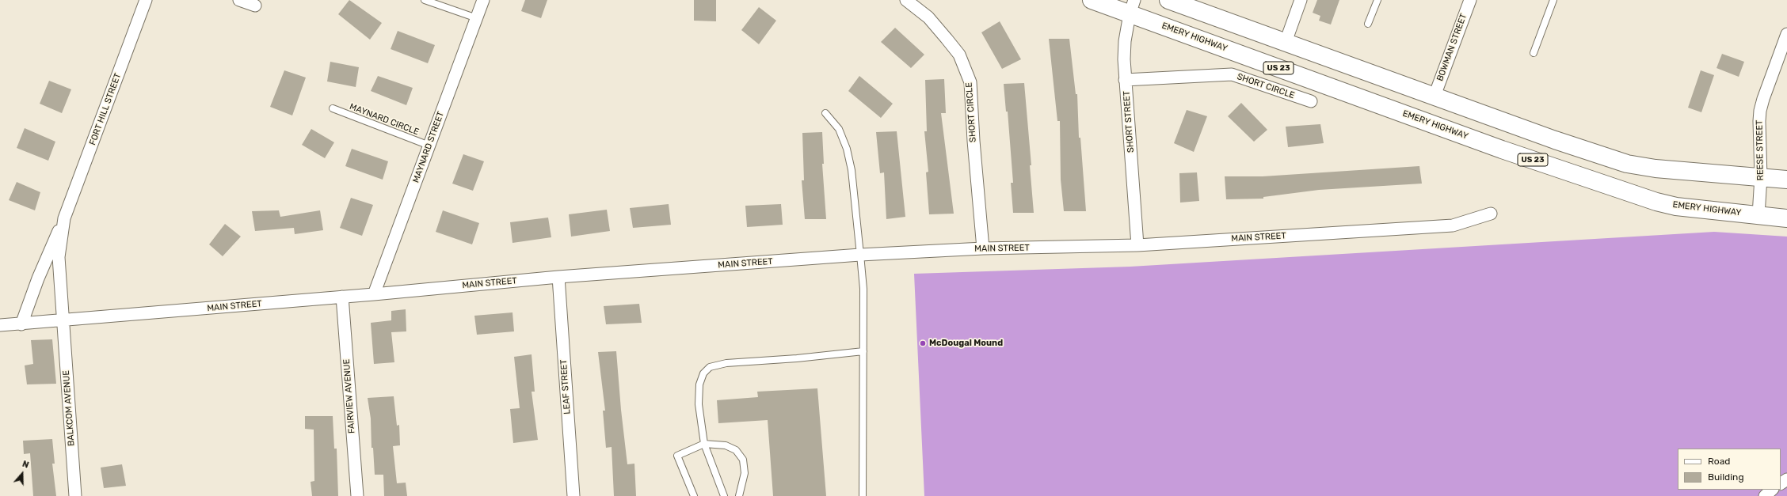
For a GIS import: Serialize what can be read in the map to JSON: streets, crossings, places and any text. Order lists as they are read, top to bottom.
{
  "streets": {
    "highway": ["EMERY HIGHWAY", "US 23"],
    "street": [
      "BOWMAN STREET",
      "SHORT CIRCLE",
      "FORT HILL STREET",
      "SHORT STREET",
      "MAYNARD STREET",
      "REESE STREET",
      "MAIN STREET",
      "LEAF STREET",
      "FAIRVIEW AVENUE",
      "BALKCOM AVENUE"
    ],
    "lane": ["MAYNARD CIRCLE"]
  },
  "crossings": [
    ["EMERY HIGHWAY", "SHORT STREET"],
    ["EMERY HIGHWAY", "REESE STREET"],
    ["SHORT CIRCLE", "SHORT STREET"],
    ["SHORT CIRCLE", "MAIN STREET"],
    ["FORT HILL STREET", "MAIN STREET"],
    ["FORT HILL STREET", "BALKCOM AVENUE"],
    ["MAYNARD CIRCLE", "MAYNARD STREET"],
    ["SHORT STREET", "MAIN STREET"],
    ["MAYNARD STREET", "MAIN STREET"],
    ["MAIN STREET", "LEAF STREET"],
    ["MAIN STREET", "FAIRVIEW AVENUE"],
    ["MAIN STREET", "BALKCOM AVENUE"]
  ],
  "places": ["McDougal Mound"],
  "legend": ["Road", "Building"],
  "north": "top"
}
